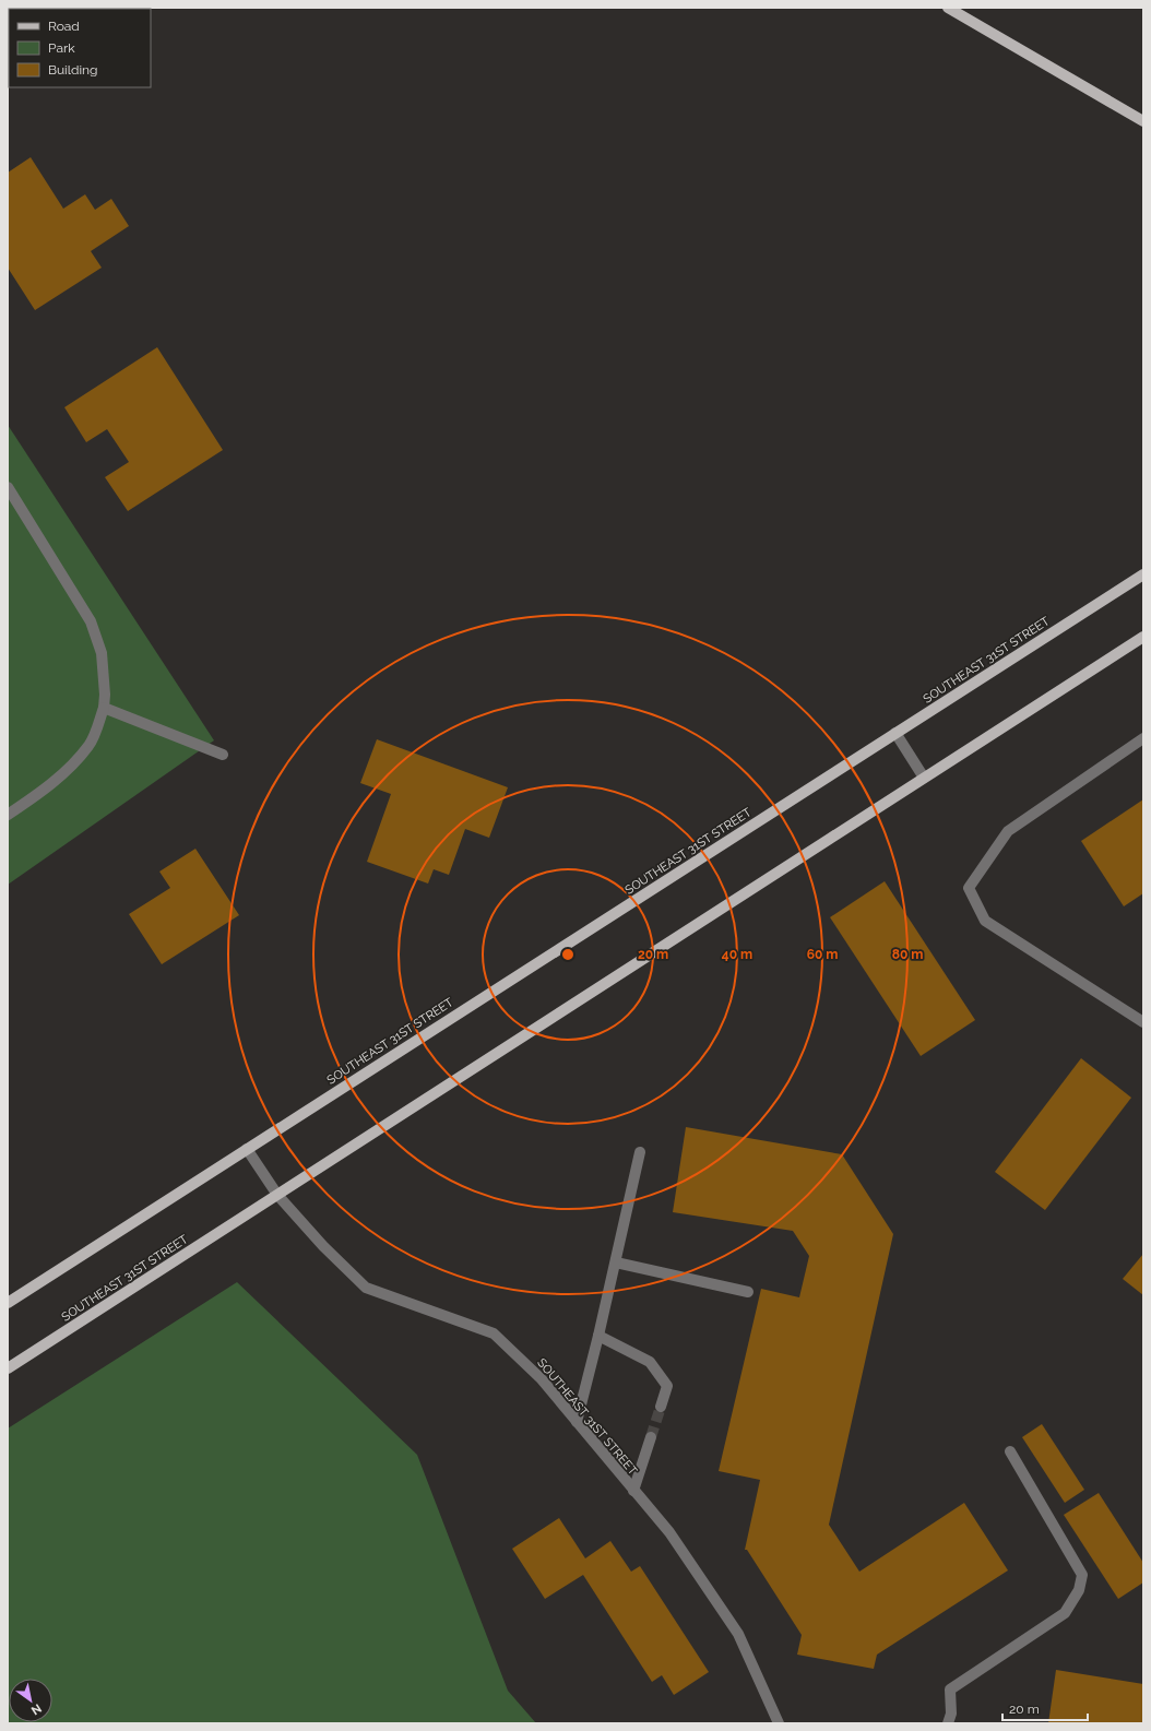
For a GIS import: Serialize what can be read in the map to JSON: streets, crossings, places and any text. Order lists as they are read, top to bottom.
{
  "streets": {
    "main road": ["SOUTHEAST 31ST STREET"]
  },
  "legend": ["Road", "Park", "Building"],
  "scale_bar": "20 m",
  "north": "bottom right",
  "rings": [
    "20 m",
    "40 m",
    "60 m",
    "80 m"
  ]
}
